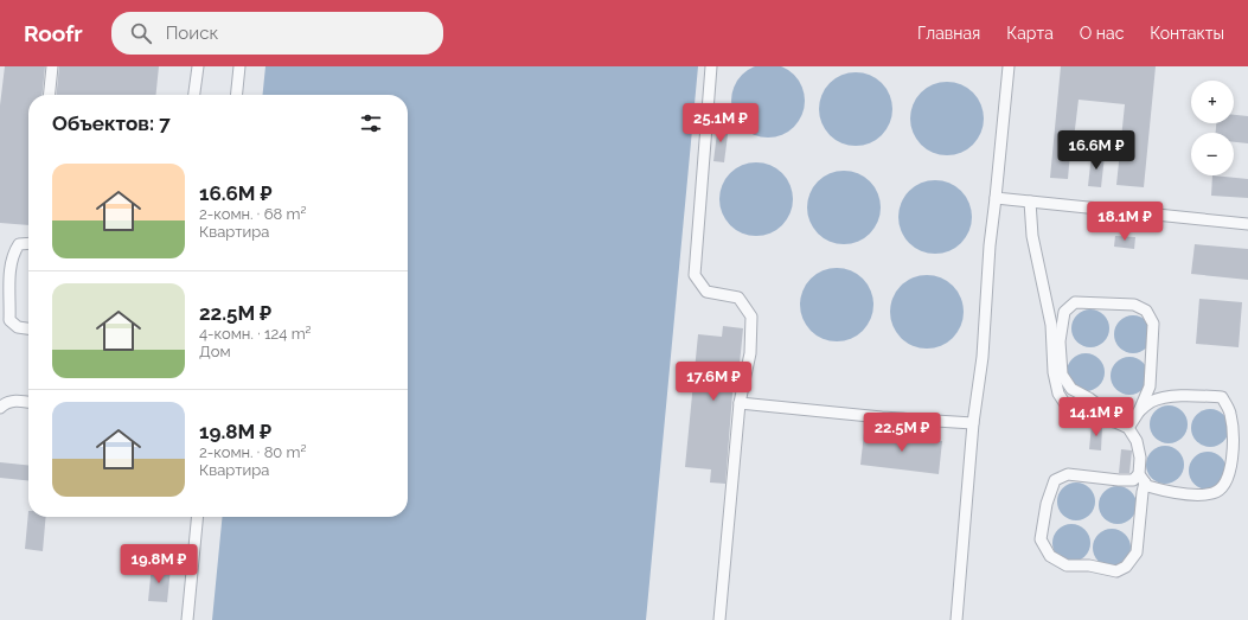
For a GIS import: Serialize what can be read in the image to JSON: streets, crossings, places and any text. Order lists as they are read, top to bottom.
{
  "page": {
    "header": "Roofr",
    "search": "Поиск",
    "nav": [
      "Главная",
      "Карта",
      "О нас",
      "Контакты"
    ],
    "map_buttons": ["+", "−"],
    "heading": "Объектов: 7",
    "price": [
      "25.1M ₽",
      "16.6M ₽",
      "18.1M ₽",
      "17.6M ₽",
      "14.1M ₽",
      "22.5M ₽",
      "19.8M ₽"
    ],
    "list": [
      {
        "name": "16.6M ₽",
        "note": "2-комн. · 68 m² · Квартира"
      },
      {
        "name": "22.5M ₽",
        "note": "4-комн. · 124 m² · Дом"
      },
      {
        "name": "19.8M ₽",
        "note": "2-комн. · 80 m² · Квартира"
      }
    ]
  }
}
